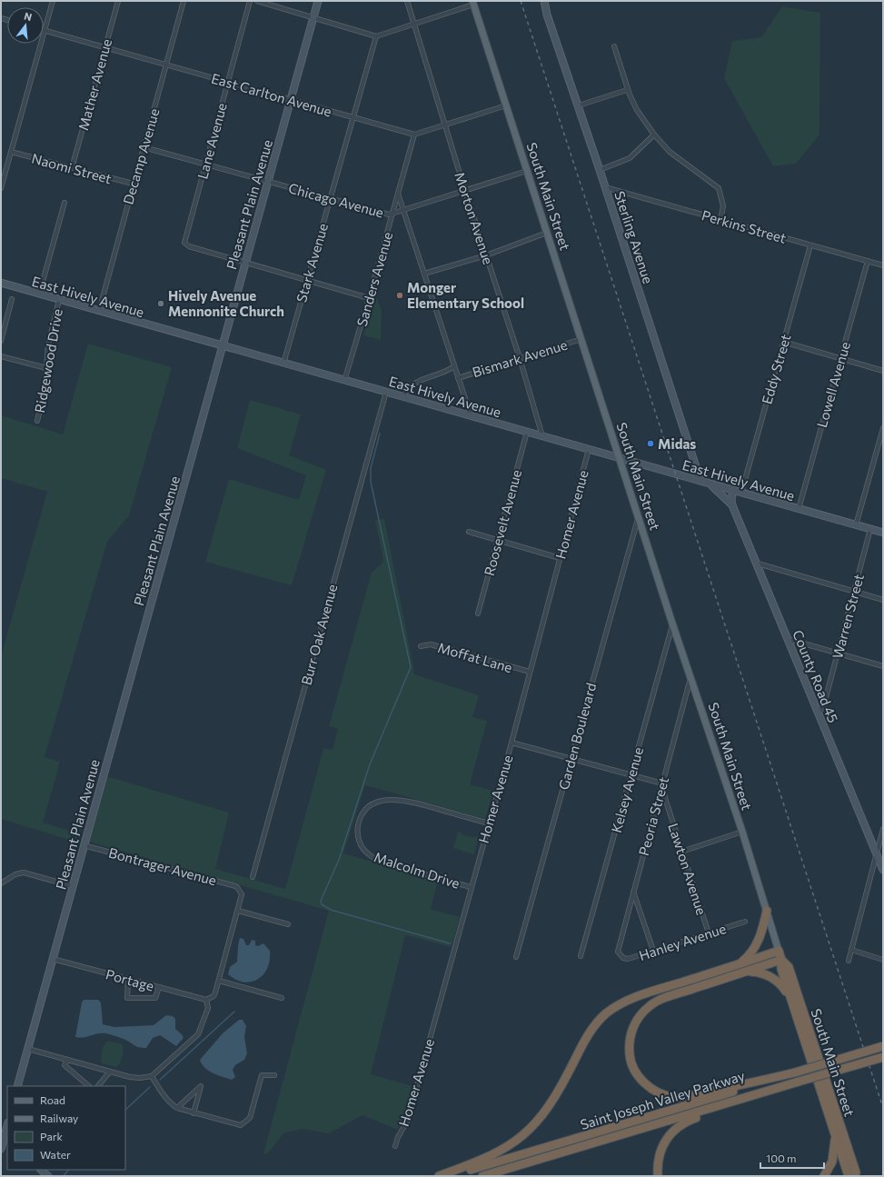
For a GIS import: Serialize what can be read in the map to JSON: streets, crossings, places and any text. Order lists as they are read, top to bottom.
{
  "streets": {
    "highway": ["South Main Street", "Saint Joseph Valley Parkway"],
    "street": [
      "Mather Avenue",
      "East Carlton Avenue",
      "Lane Avenue",
      "Decamp Avenue",
      "Naomi Street",
      "Chicago Avenue",
      "Pleasant Plain Avenue",
      "Morton Avenue",
      "Perkins Street",
      "Sterling Avenue",
      "Stark Avenue",
      "Sanders Avenue",
      "East Hively Avenue",
      "Bismark Avenue",
      "Ridgewood Drive",
      "Eddy Street",
      "Lowell Avenue",
      "Homer Avenue",
      "Roosevelt Avenue",
      "Warren Street",
      "Burr Oak Avenue",
      "Moffat Lane",
      "County Road 45",
      "Garden Boulevard",
      "Kelsey Avenue",
      "Peoria Street",
      "Bontrager Avenue",
      "Lawton Avenue",
      "Malcolm Drive",
      "Hanley Avenue",
      "Portage"
    ]
  },
  "crossings": [
    ["Mather Avenue", "East Carlton Avenue"],
    ["Mather Avenue", "Naomi Street"],
    ["East Carlton Avenue", "Lane Avenue"],
    ["East Carlton Avenue", "Decamp Avenue"],
    ["East Carlton Avenue", "Pleasant Plain Avenue"],
    ["East Carlton Avenue", "Stark Avenue"],
    ["East Carlton Avenue", "Sanders Avenue"],
    ["Lane Avenue", "Chicago Avenue"],
    ["Lane Avenue", "Pleasant Plain Avenue"],
    ["Decamp Avenue", "Naomi Street"],
    ["Decamp Avenue", "Chicago Avenue"],
    ["Decamp Avenue", "East Hively Avenue"],
    ["South Main Street", "Chicago Avenue"],
    ["South Main Street", "East Hively Avenue"],
    ["South Main Street", "Bismark Avenue"],
    ["South Main Street", "Garden Boulevard"],
    ["South Main Street", "Kelsey Avenue"],
    ["South Main Street", "Peoria Street"],
    ["Chicago Avenue", "Pleasant Plain Avenue"],
    ["Chicago Avenue", "Morton Avenue"],
    ["Chicago Avenue", "Stark Avenue"],
    ["Chicago Avenue", "Sanders Avenue"],
    ["Pleasant Plain Avenue", "East Hively Avenue"],
    ["Pleasant Plain Avenue", "Bontrager Avenue"],
    ["Pleasant Plain Avenue", "Portage"],
    ["Morton Avenue", "East Hively Avenue"],
    ["Morton Avenue", "Bismark Avenue"],
    ["Perkins Street", "Sterling Avenue"],
    ["Perkins Street", "Eddy Street"],
    ["Perkins Street", "Lowell Avenue"],
    ["Sterling Avenue", "East Hively Avenue"],
    ["Stark Avenue", "East Hively Avenue"],
    ["Sanders Avenue", "East Hively Avenue"],
    ["East Hively Avenue", "Bismark Avenue"],
    ["East Hively Avenue", "Ridgewood Drive"],
    ["East Hively Avenue", "Eddy Street"],
    ["East Hively Avenue", "Lowell Avenue"],
    ["East Hively Avenue", "Homer Avenue"],
    ["East Hively Avenue", "Roosevelt Avenue"],
    ["East Hively Avenue", "Warren Street"],
    ["East Hively Avenue", "Burr Oak Avenue"],
    ["Homer Avenue", "Moffat Lane"],
    ["Homer Avenue", "Malcolm Drive"],
    ["Warren Street", "County Road 45"],
    ["Peoria Street", "Lawton Avenue"],
    ["Peoria Street", "Hanley Avenue"],
    ["Lawton Avenue", "Hanley Avenue"]
  ],
  "places": ["Monger Elementary School", "Hively Avenue Mennonite Church", "Midas"],
  "legend": [
    "Road",
    "Railway",
    "Park",
    "Water"
  ],
  "scale_bar": "100 m",
  "north": "top"
}
